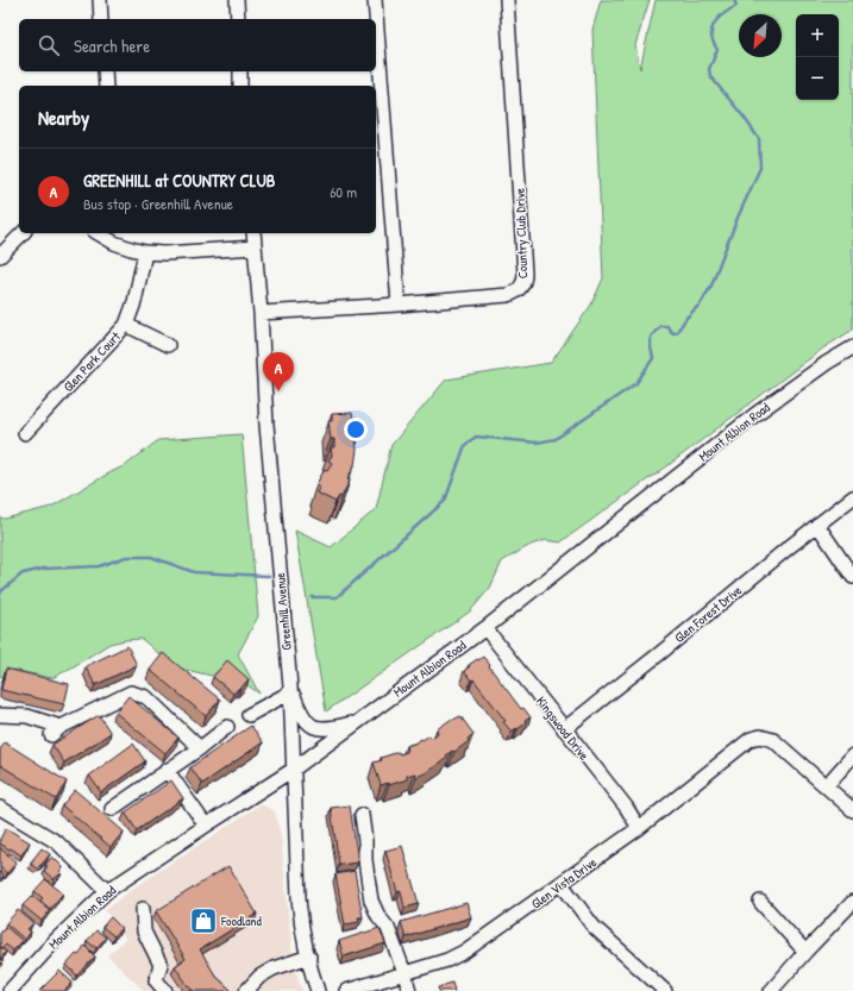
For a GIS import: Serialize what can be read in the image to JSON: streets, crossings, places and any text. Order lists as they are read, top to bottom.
{
  "streets": {
    "street": [
      "Country Club Drive",
      "Glen Park Court",
      "Mount Albion Road",
      "Greenhill Avenue",
      "Glen Forest Drive",
      "Kingswood Drive",
      "Glen Vista Drive"
    ]
  },
  "crossings": [
    ["Country Club Drive", "Greenhill Avenue"],
    ["Mount Albion Road", "Greenhill Avenue"],
    ["Mount Albion Road", "Kingswood Drive"],
    ["Glen Forest Drive", "Kingswood Drive"],
    ["Kingswood Drive", "Glen Vista Drive"]
  ],
  "places": {
    "shop": ["Foodland"]
  },
  "north": "bottom left",
  "page": {
    "map_buttons": ["+", "−"],
    "search": "Search here",
    "heading": "Nearby",
    "list": [
      {
        "mark": "A",
        "name": "GREENHILL at COUNTRY CLUB",
        "note": "Bus stop · Greenhill Avenue",
        "value": "60 m"
      }
    ],
    "pins": "A"
  }
}
